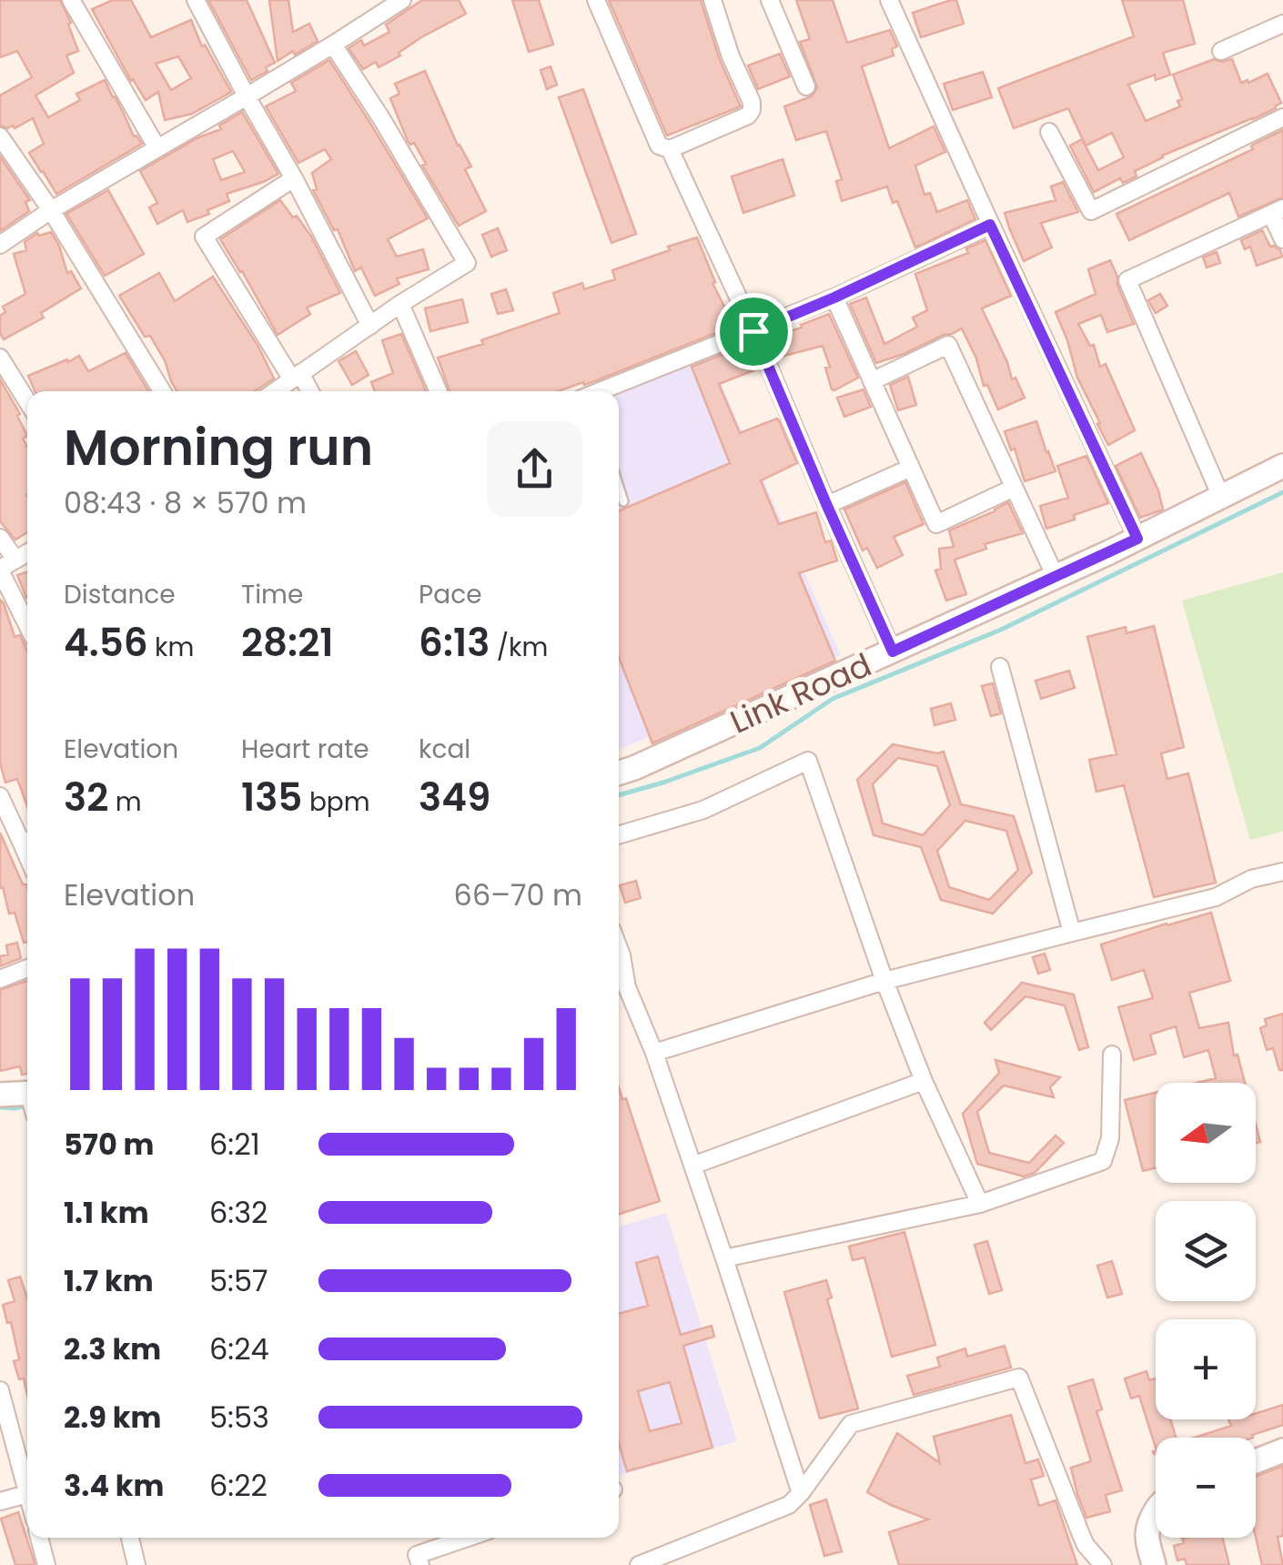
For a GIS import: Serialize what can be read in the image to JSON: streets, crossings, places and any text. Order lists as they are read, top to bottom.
{
  "streets": {
    "street": ["Link Road"]
  },
  "north": "left",
  "page": {
    "heading": ["Morning run", "08:43 · 8 × 570 m"],
    "stats": [
      ["Distance", "4.56 km"],
      ["Time", "28:21"],
      ["Pace", "6:13 /km"],
      ["Elevation", "32 m"],
      ["Heart rate", "135 bpm"],
      ["kcal", "349"]
    ],
    "chart": ["Elevation", "66–70 m"],
    "map_buttons": ["+", "−"],
    "list": [
      {
        "name": "570 m",
        "note": "6:21"
      },
      {
        "name": "1.1 km",
        "note": "6:32"
      },
      {
        "name": "1.7 km",
        "note": "5:57"
      },
      {
        "name": "2.3 km",
        "note": "6:24"
      },
      {
        "name": "2.9 km",
        "note": "5:53"
      },
      {
        "name": "3.4 km",
        "note": "6:22"
      }
    ]
  }
}
